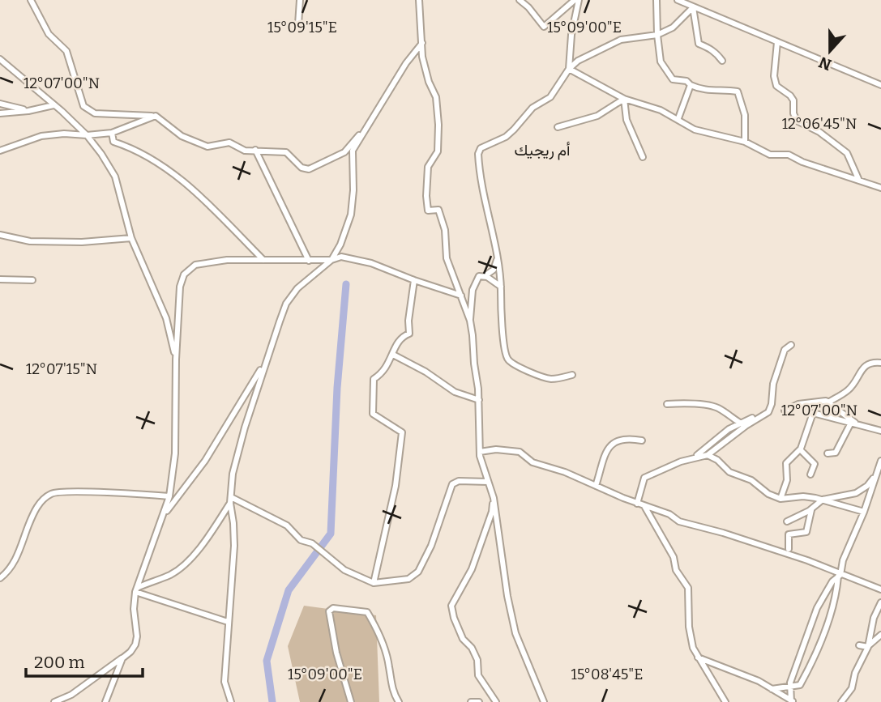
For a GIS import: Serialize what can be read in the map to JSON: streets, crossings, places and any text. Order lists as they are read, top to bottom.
{
  "districts": ["أم ريجيك"],
  "scale_bar": "200 m",
  "north": "bottom",
  "coordinates": [
    "15°09'15\"E",
    "15°09'00\"E",
    "12°07'00\"N",
    "12°06'45\"N",
    "12°07'15\"N",
    "15°08'45\"E"
  ]
}
